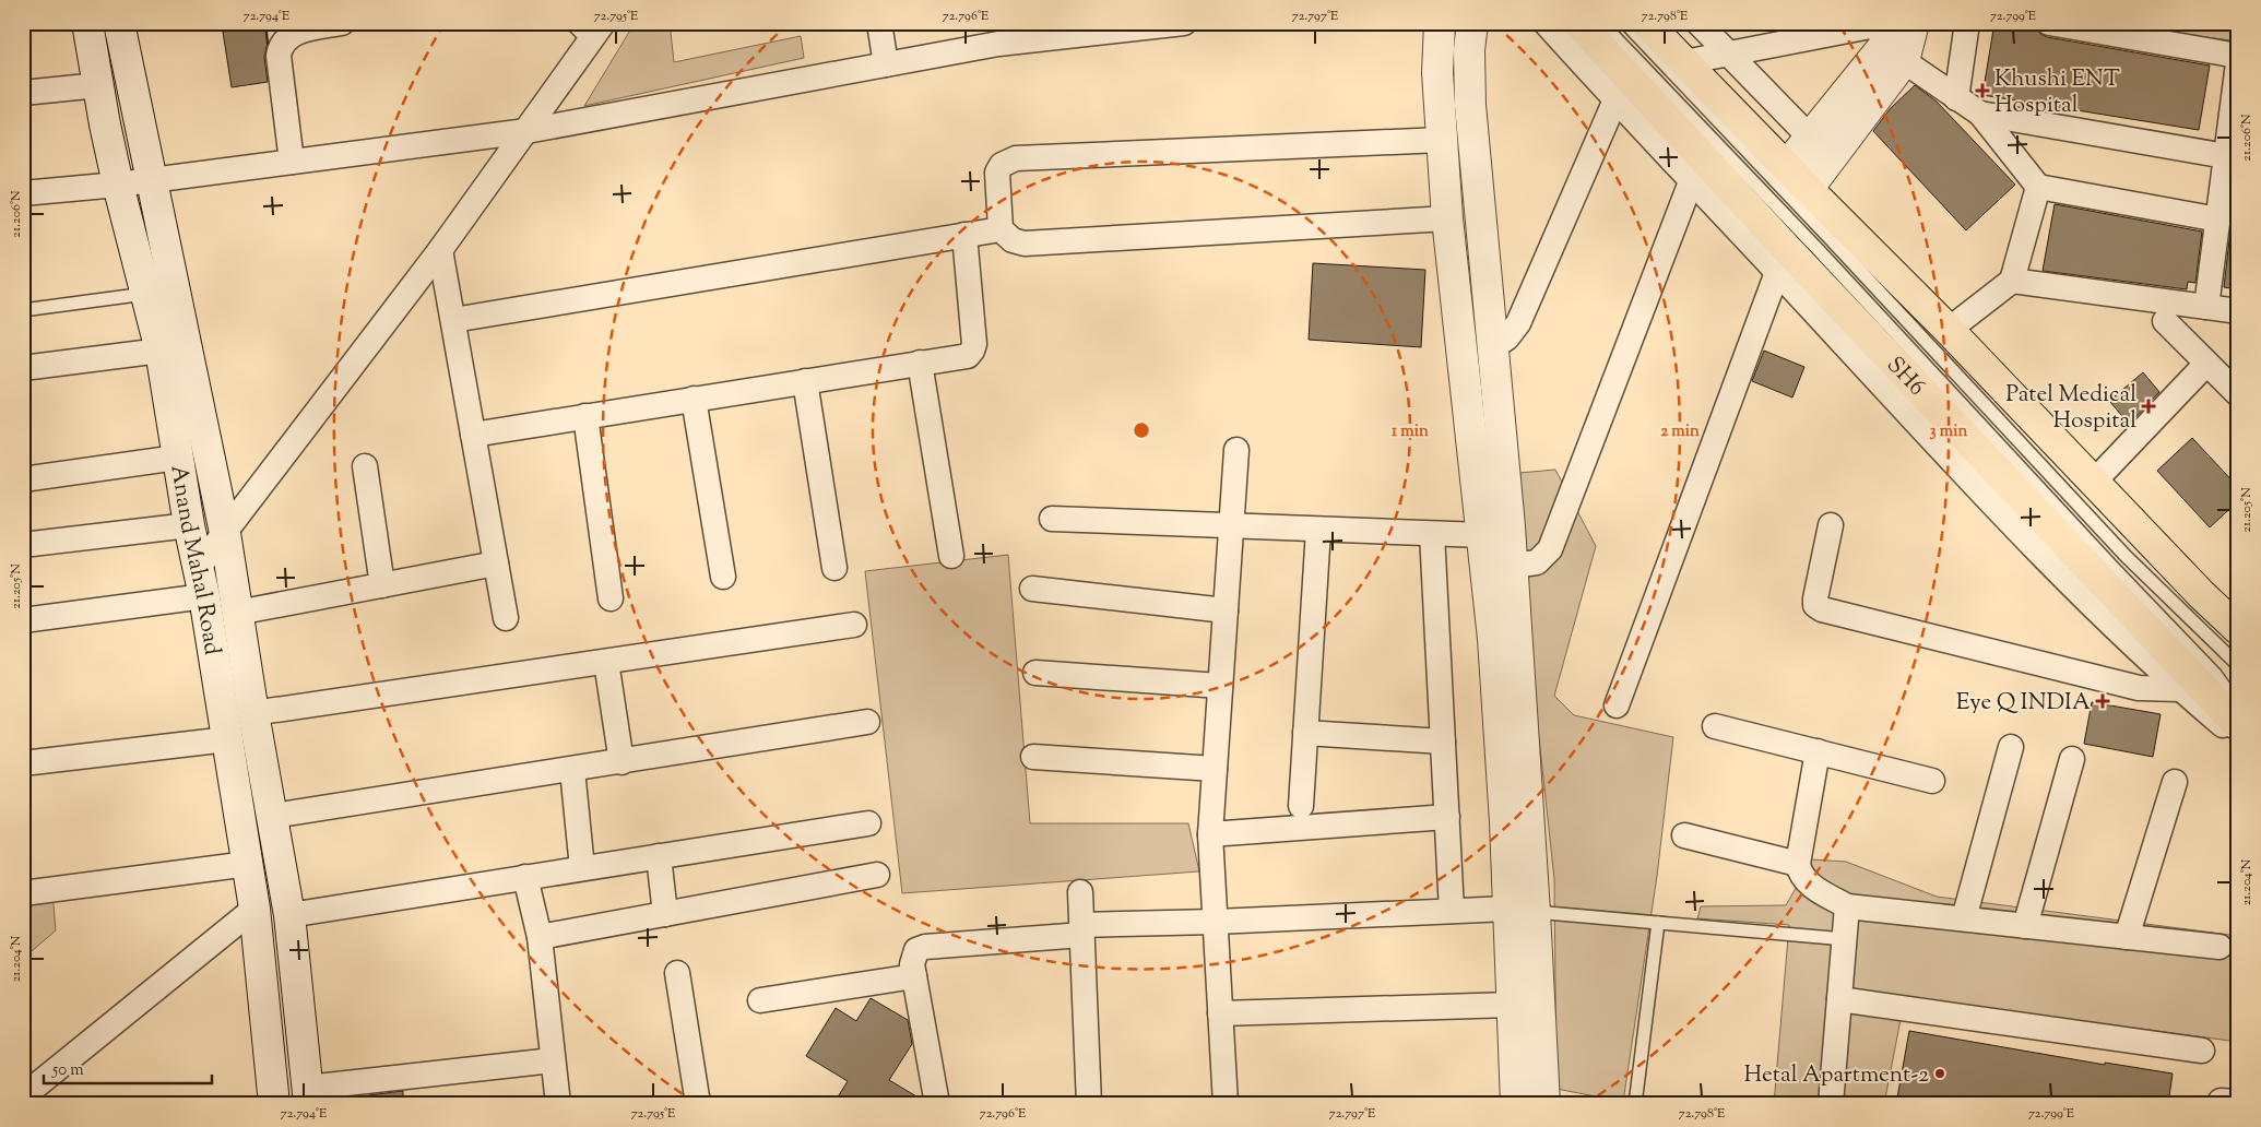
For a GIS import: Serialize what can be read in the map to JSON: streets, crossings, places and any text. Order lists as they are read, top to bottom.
{
  "streets": {
    "main road": ["SH6"],
    "street": ["Anand Mahal Road"]
  },
  "places": {
    "health": ["Khushi ENT Hospital", "Patel Medical Hospital", "Eye Q INDIA"],
    "other": ["Hetal Apartment-2"]
  },
  "scale_bar": "50 m",
  "coordinates": [
    "72.794°E",
    "72.795°E",
    "72.796°E",
    "72.797°E",
    "72.798°E",
    "72.799°E",
    "21.206°N",
    "21.205°N",
    "21.204°N"
  ],
  "rings": ["1 min", "2 min", "3 min"]
}
